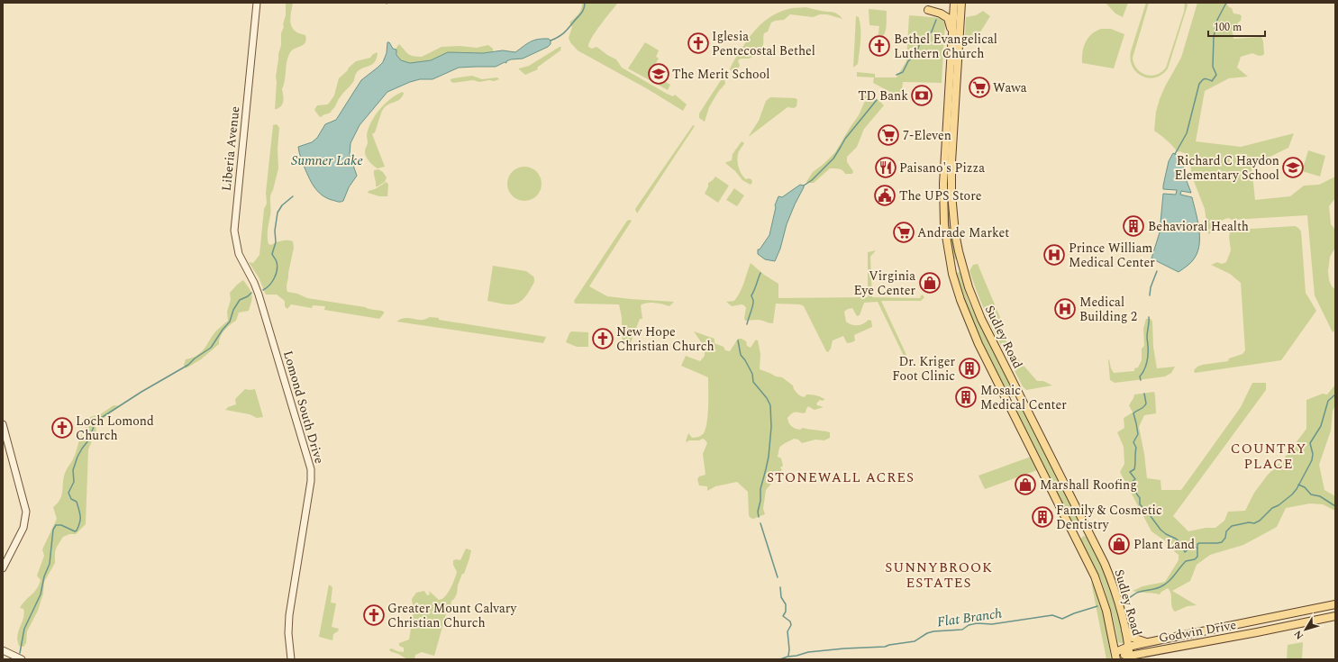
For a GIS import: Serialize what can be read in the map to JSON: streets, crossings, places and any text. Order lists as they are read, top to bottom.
{
  "streets": {
    "main road": [
      "Liberia Avenue",
      "Sudley Road",
      "Lomond South Drive",
      "Godwin Drive"
    ]
  },
  "crossings": [
    ["Liberia Avenue", "Lomond South Drive"],
    ["Sudley Road", "Godwin Drive"]
  ],
  "districts": ["COUNTRY PLACE", "STONEWALL ACRES", "SUNNYBROOK ESTATES"],
  "water": ["Sumner Lake", "Flat Branch"],
  "places": {
    "church": [
      "Iglesia Pentecostal Bethel",
      "Bethel Evangelical Luthern Church",
      "New Hope Christian Church",
      "Loch Lomond Church",
      "Greater Mount Calvary Christian Church"
    ],
    "school or university": ["The Merit School", "Richard C Haydon Elementary School"],
    "supermarket": ["Wawa", "7-Eleven", "Andrade Market"],
    "bank": ["TD Bank"],
    "restaurant": ["Paisano's Pizza"],
    "public building": ["The UPS Store"],
    "building": [
      "Behavioral Health",
      "Dr. Kriger Foot Clinic",
      "Mosaic Medical Center",
      "Family & Cosmetic Dentistry"
    ],
    "hospital": ["Prince William Medical Center", "Medical Building 2"],
    "shop": ["Virginia Eye Center", "Marshall Roofing", "Plant Land"]
  },
  "scale_bar": "100 m",
  "north": "bottom left"
}
